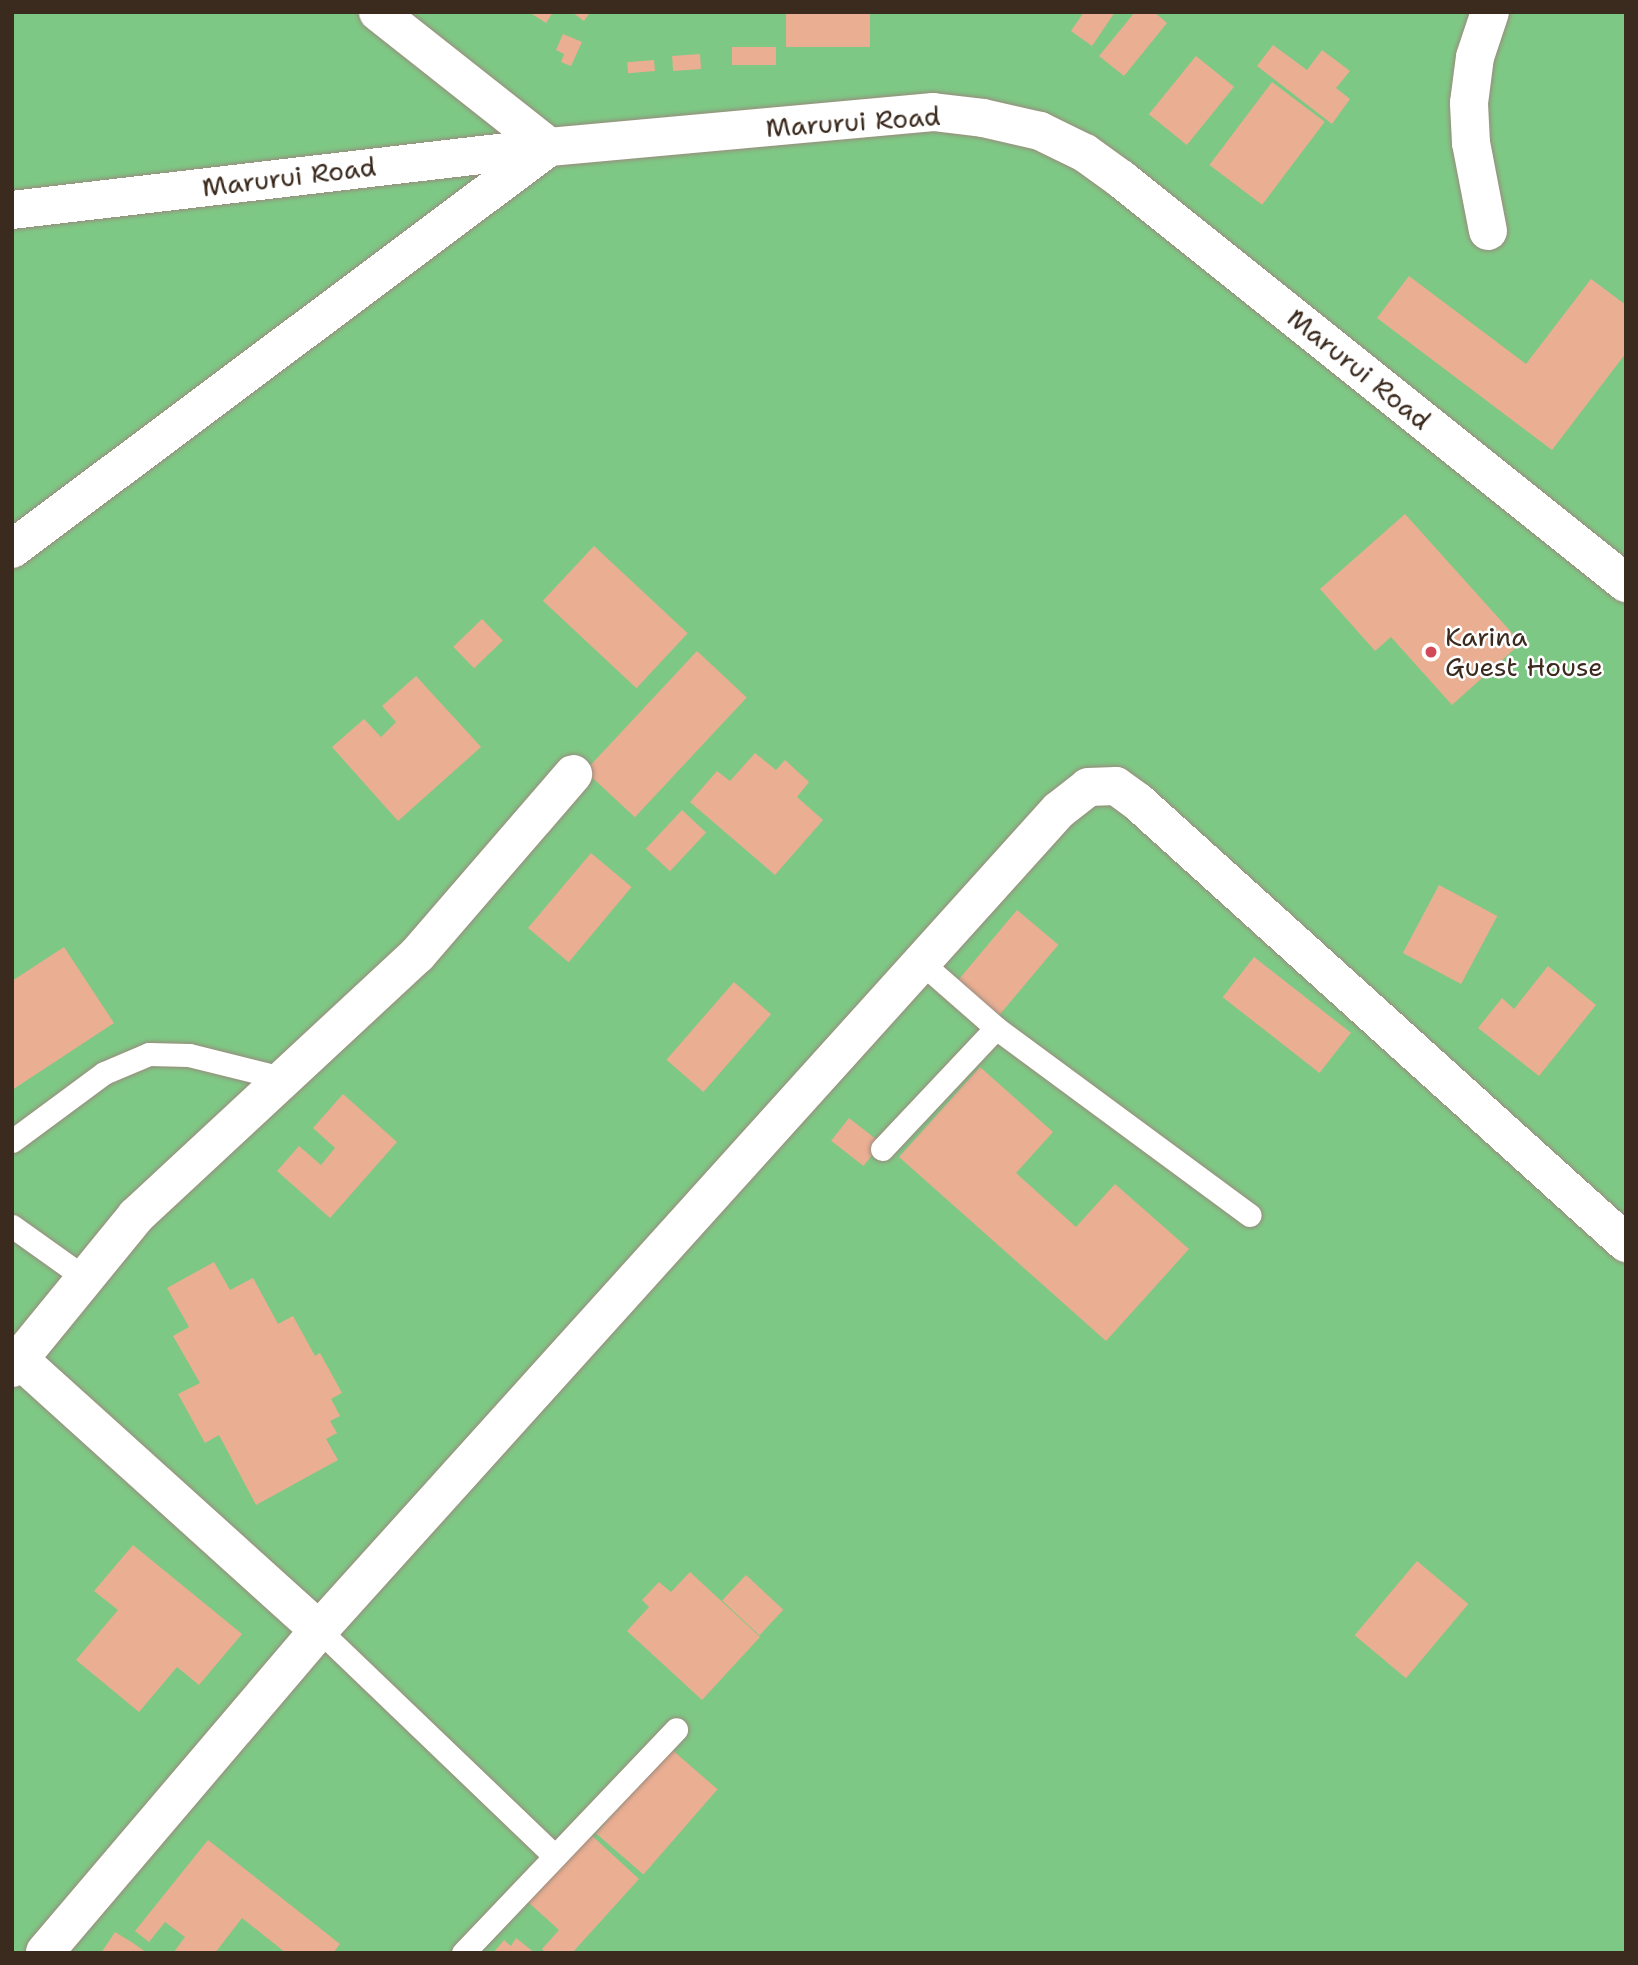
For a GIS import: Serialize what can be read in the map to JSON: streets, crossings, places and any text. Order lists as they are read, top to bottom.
{
  "streets": {
    "street": ["Marurui Road"]
  },
  "places": ["Karina Guest House"]
}
